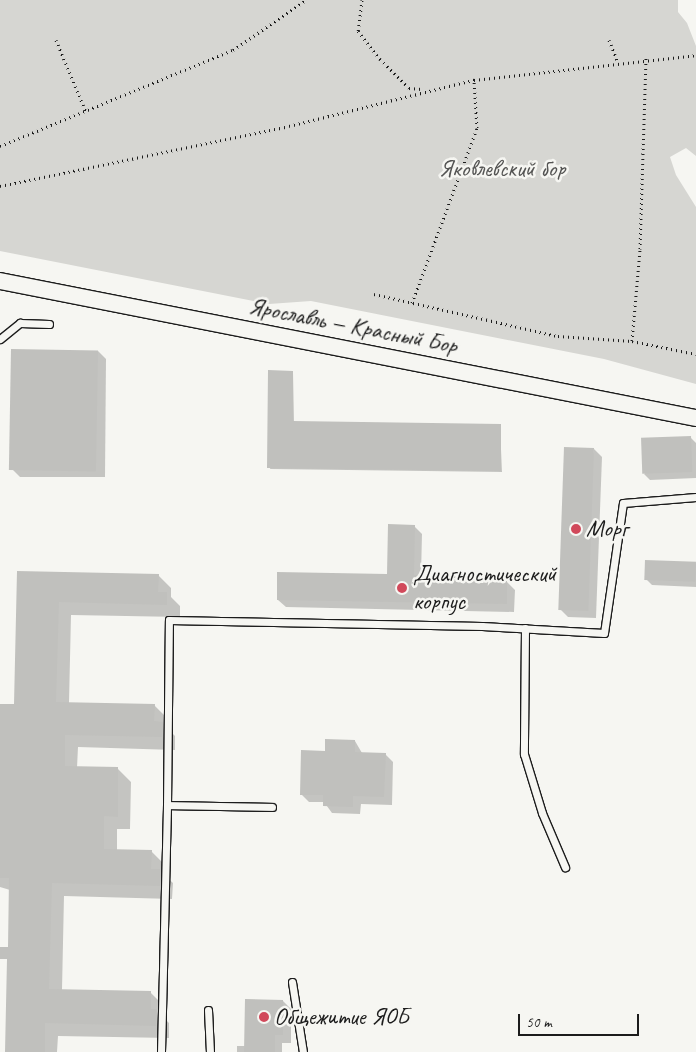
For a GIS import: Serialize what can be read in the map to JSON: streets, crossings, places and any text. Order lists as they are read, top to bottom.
{
  "streets": {
    "street": ["Ярославль — Красный Бор"]
  },
  "parks": ["Яковлевский бор"],
  "places": ["Морг", "Диагностический корпус", "Общежитие ЯОБ"],
  "scale_bar": "50 m"
}
